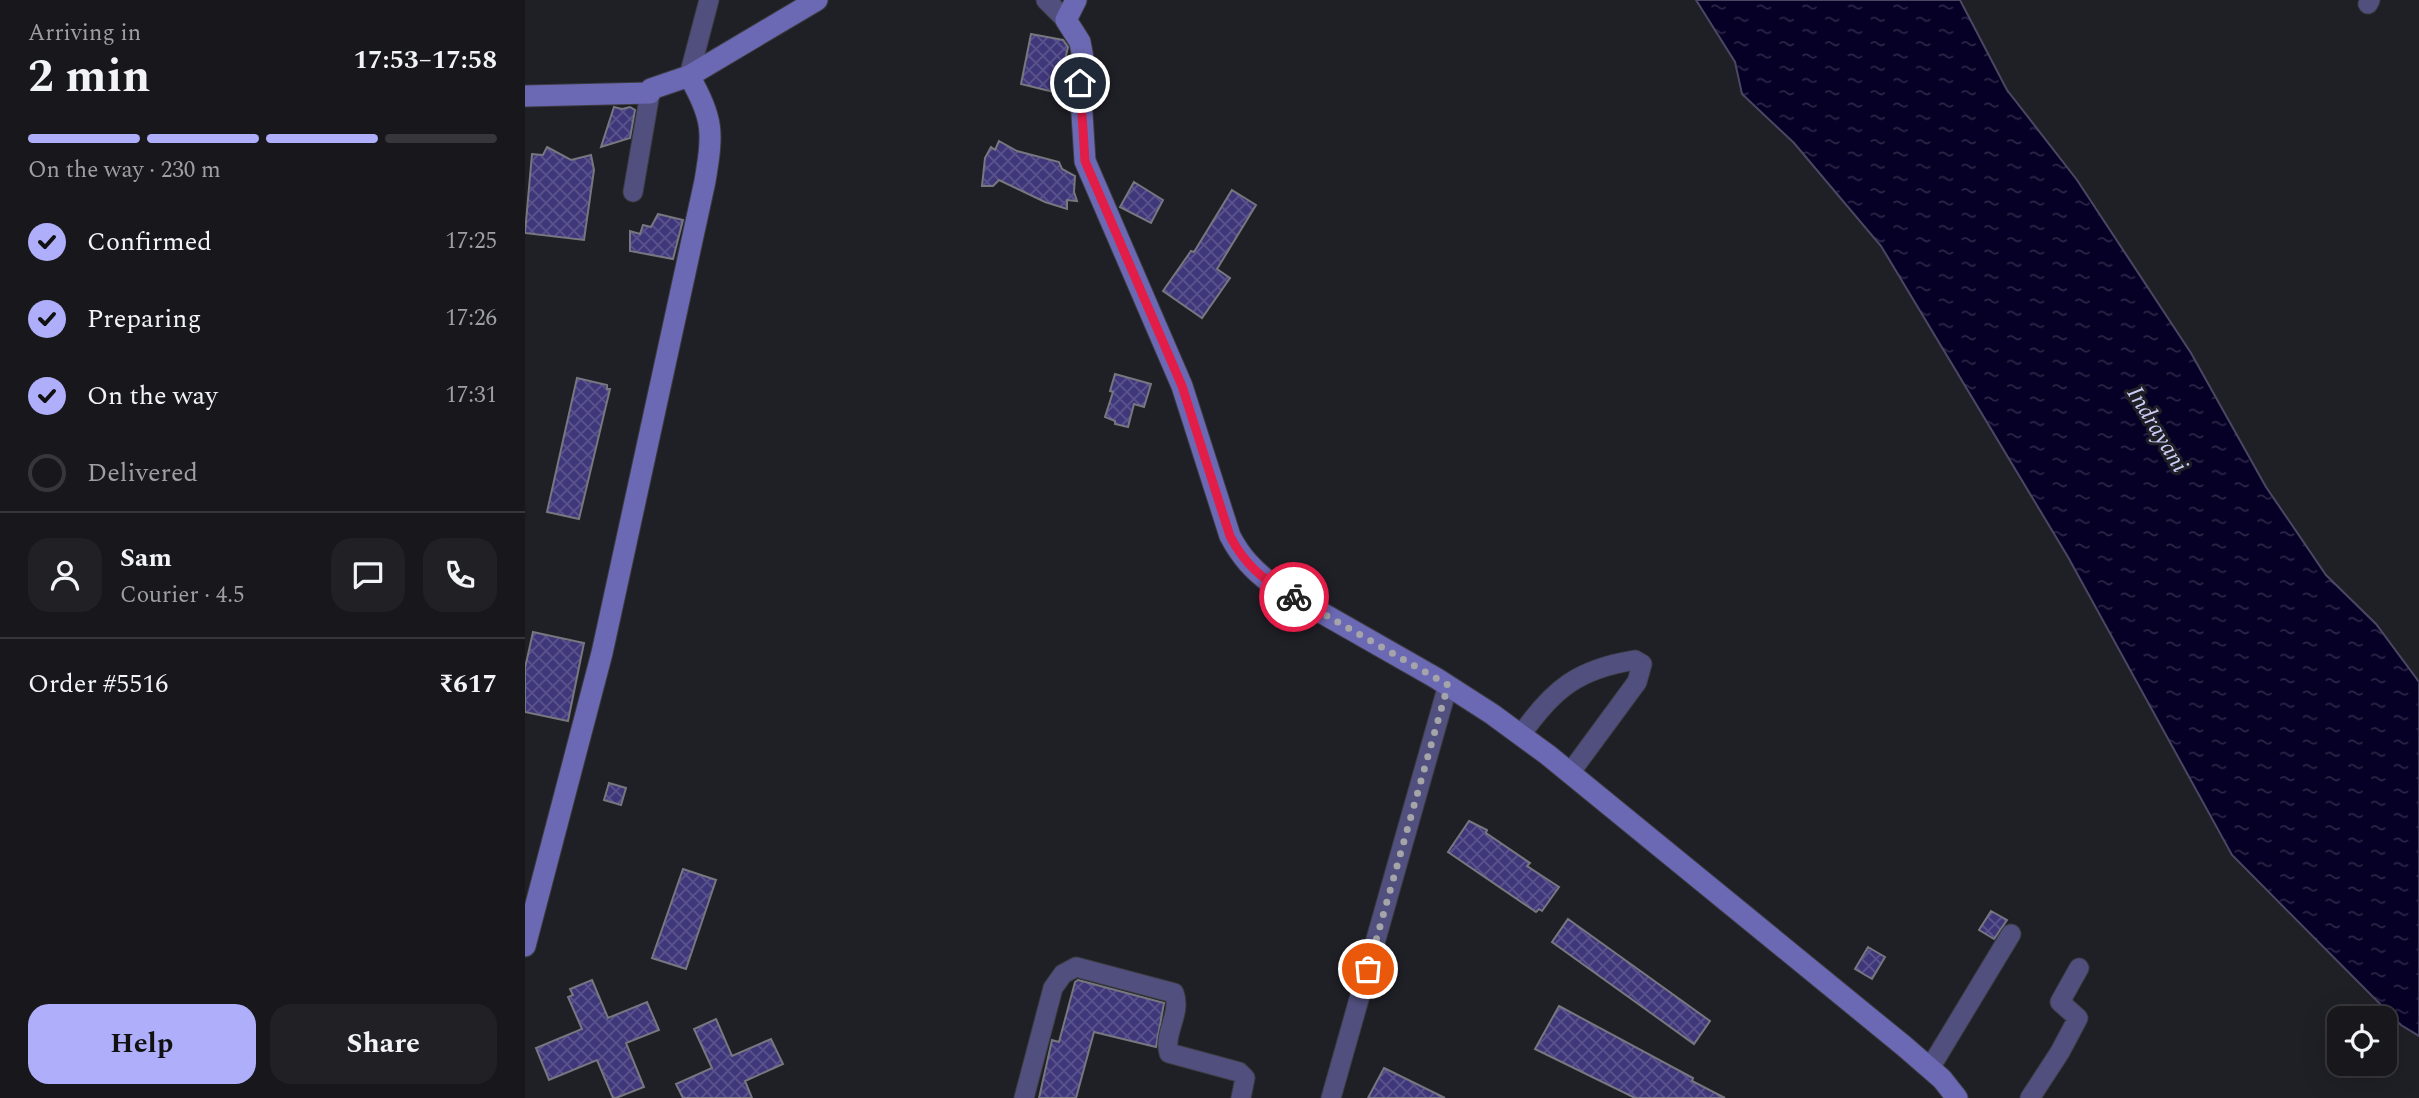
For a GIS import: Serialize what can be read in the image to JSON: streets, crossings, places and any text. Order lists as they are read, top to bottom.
{
  "water": ["Indrayani"],
  "page": {
    "heading": ["2 min", "Arriving in", "17:53–17:58"],
    "panel": [
      "Sam",
      "Courier · 4.5",
      "Order #5516",
      "₹617"
    ],
    "bar": "On the way · 230 m",
    "list": [
      ["Confirmed", "17:25"],
      ["Preparing", "17:26"],
      ["On the way", "17:31"],
      "Delivered"
    ],
    "buttons": ["Help", "Share"]
  }
}
